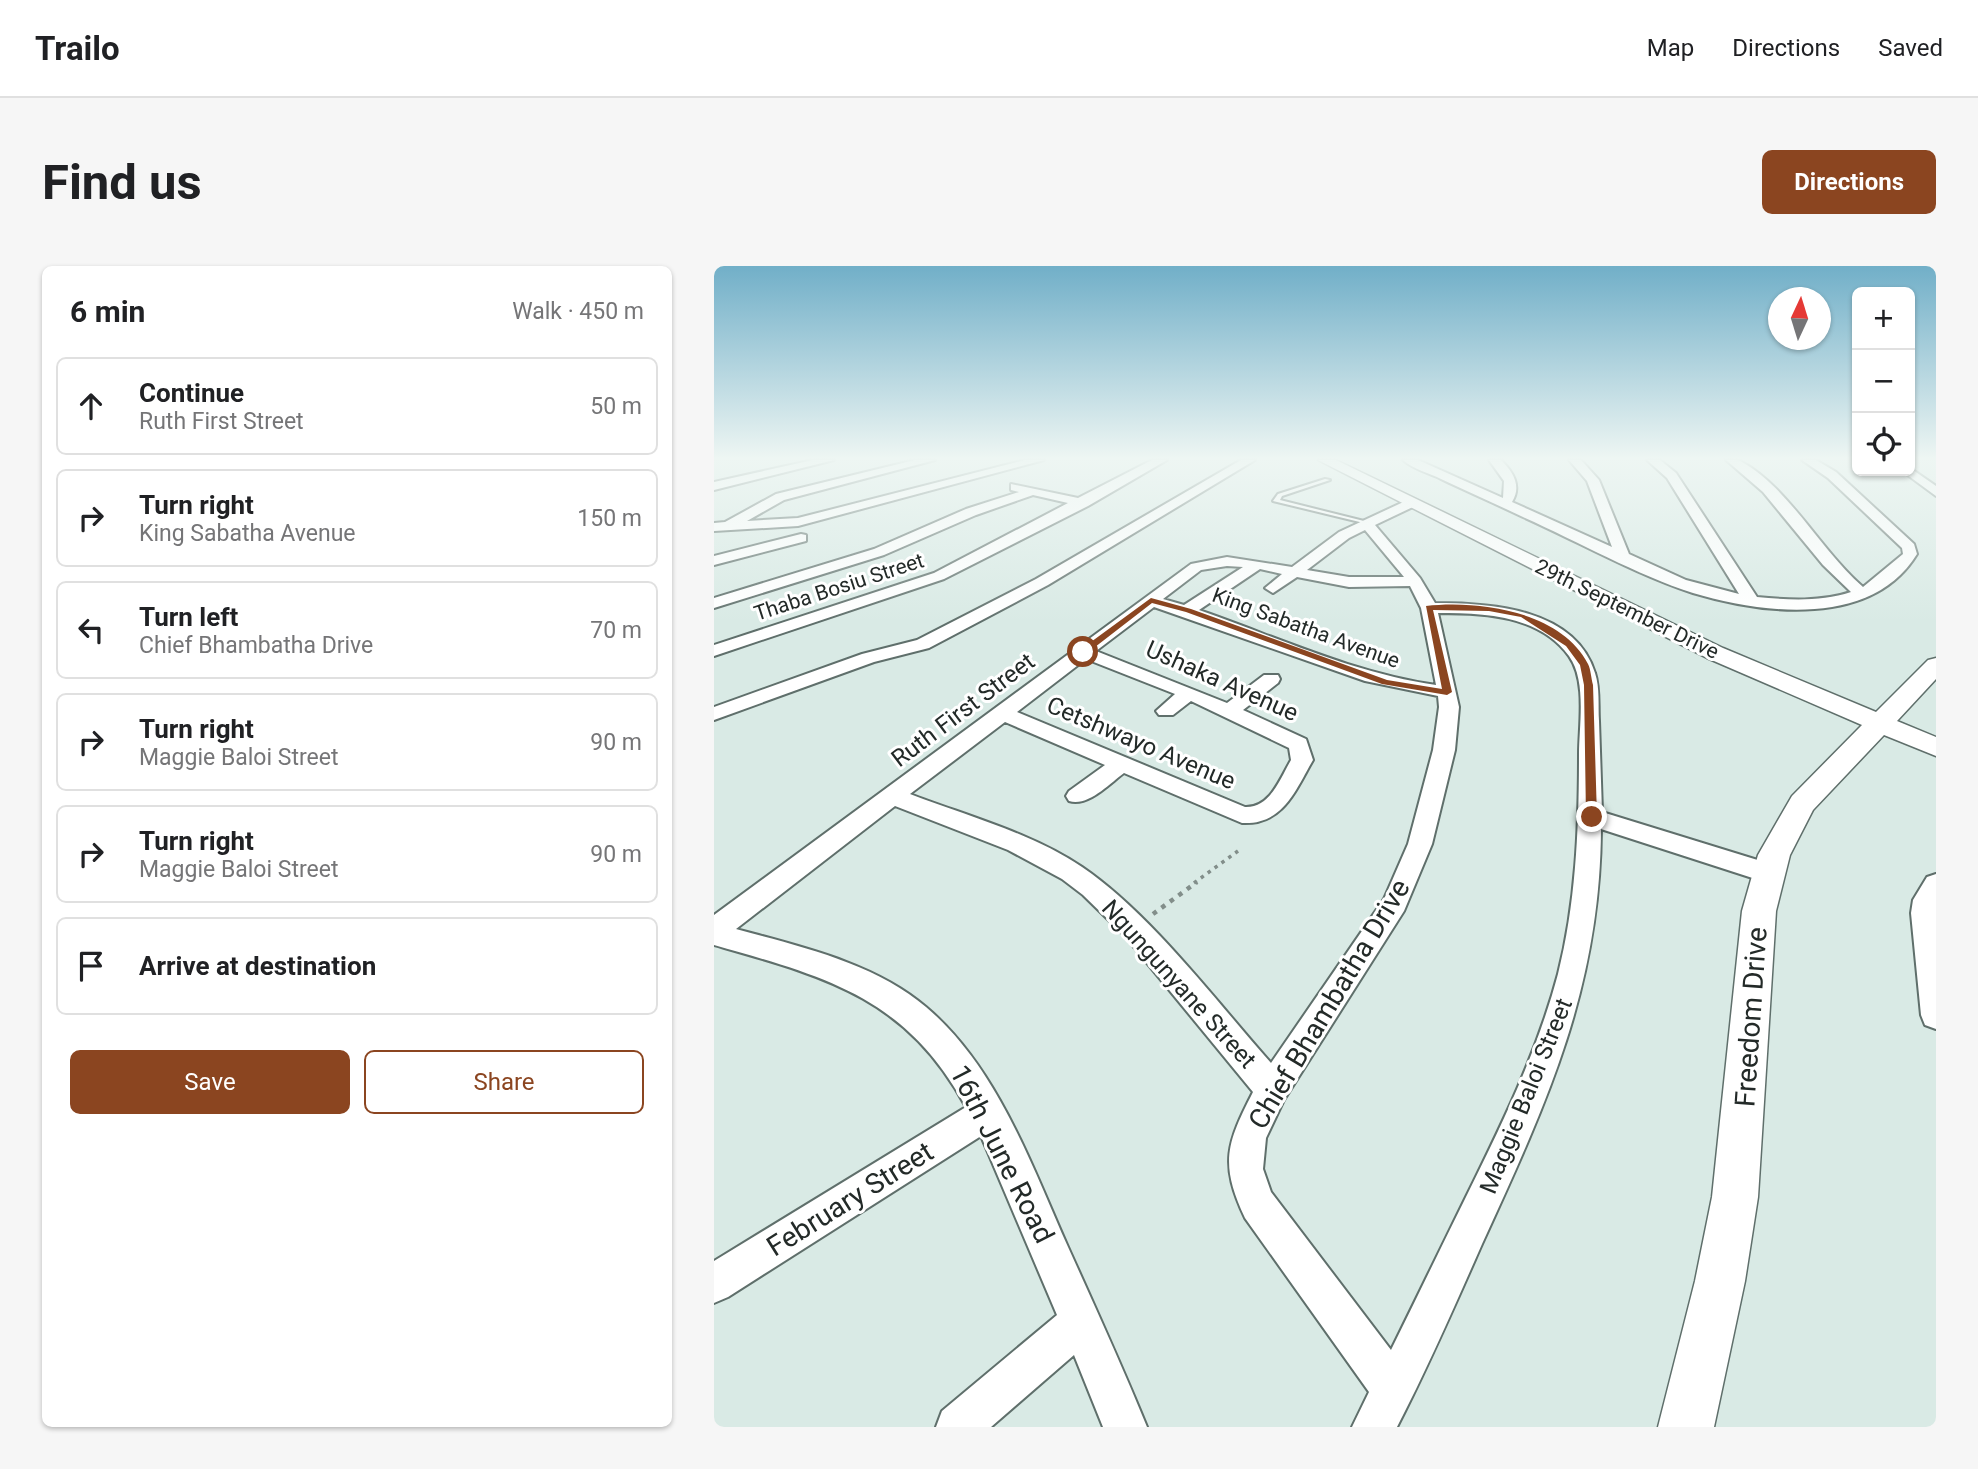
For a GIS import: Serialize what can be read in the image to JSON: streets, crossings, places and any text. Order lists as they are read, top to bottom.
{
  "streets": {
    "street": [
      "Thaba Bosiu Street",
      "29th September Drive",
      "King Sabatha Avenue",
      "Ushaka Avenue",
      "Ruth First Street",
      "Cetshwayo Avenue",
      "Ngungunyane Street",
      "Chief Bhambatha Drive",
      "Freedom Drive",
      "Maggie Baloi Street",
      "16th June Road",
      "February Street"
    ]
  },
  "crossings": [
    ["29th September Drive", "Freedom Drive"],
    ["King Sabatha Avenue", "Ruth First Street"],
    ["King Sabatha Avenue", "Chief Bhambatha Drive"],
    ["Ushaka Avenue", "Ruth First Street"],
    ["Ushaka Avenue", "Cetshwayo Avenue"],
    ["Ruth First Street", "Cetshwayo Avenue"],
    ["Ruth First Street", "Ngungunyane Street"],
    ["Ruth First Street", "16th June Road"],
    ["Ngungunyane Street", "Chief Bhambatha Drive"],
    ["Chief Bhambatha Drive", "Maggie Baloi Street"],
    ["16th June Road", "February Street"]
  ],
  "north": "top",
  "page": {
    "header": "Trailo",
    "nav": ["Map", "Directions", "Saved"],
    "buttons": [
      "Directions",
      ["Save", "Share"]
    ],
    "title": "Find us",
    "heading": ["6 min", "Walk · 450 m"],
    "map_buttons": ["+", "−"],
    "list": [
      ["Continue", "Ruth First Street", "50 m"],
      ["Turn right", "King Sabatha Avenue", "150 m"],
      ["Turn left", "Chief Bhambatha Drive", "70 m"],
      ["Turn right", "Maggie Baloi Street", "90 m"],
      ["Turn right", "Maggie Baloi Street", "90 m"],
      "Arrive at destination"
    ]
  }
}
